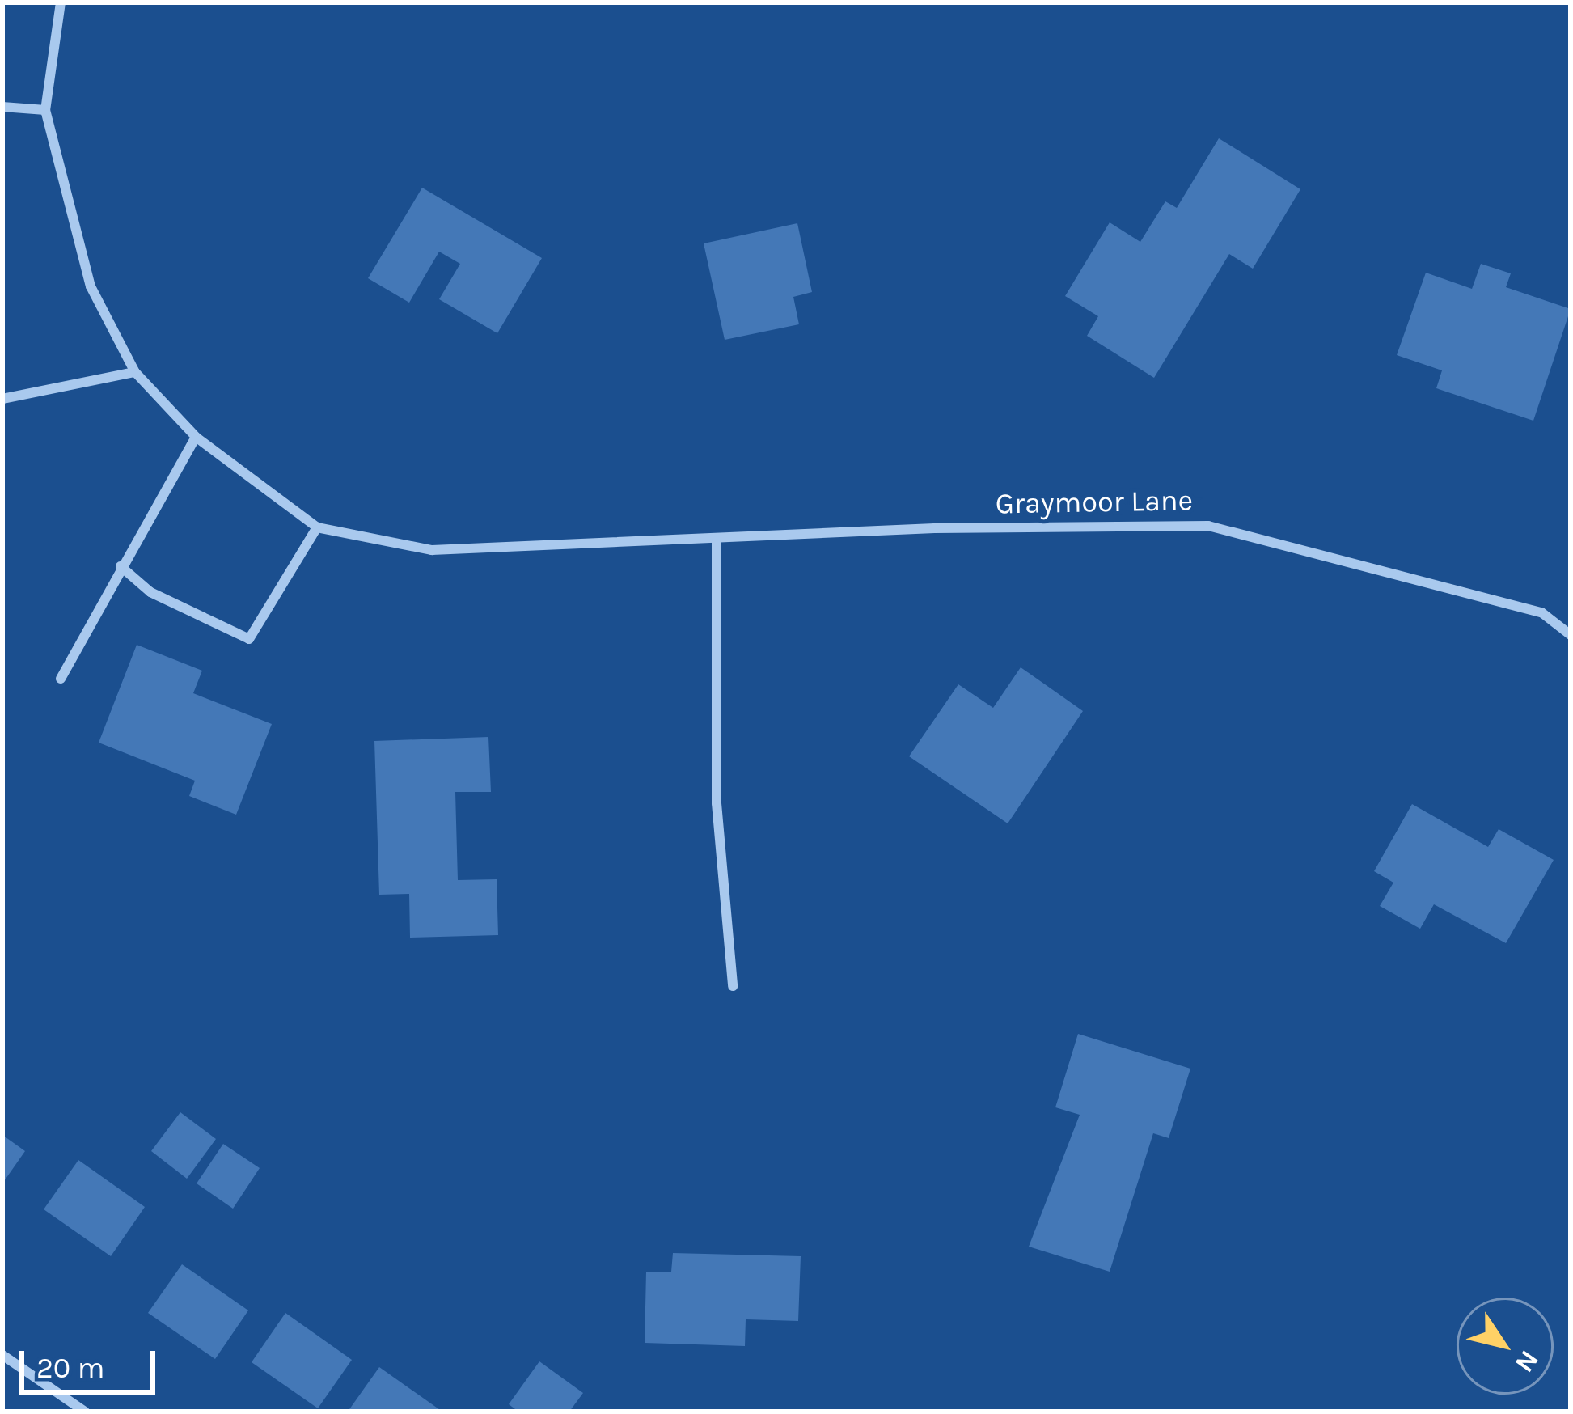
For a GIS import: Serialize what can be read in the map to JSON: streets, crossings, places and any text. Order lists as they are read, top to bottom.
{
  "streets": {
    "street": ["Graymoor Lane"]
  },
  "scale_bar": "20 m",
  "north": "bottom right"
}
